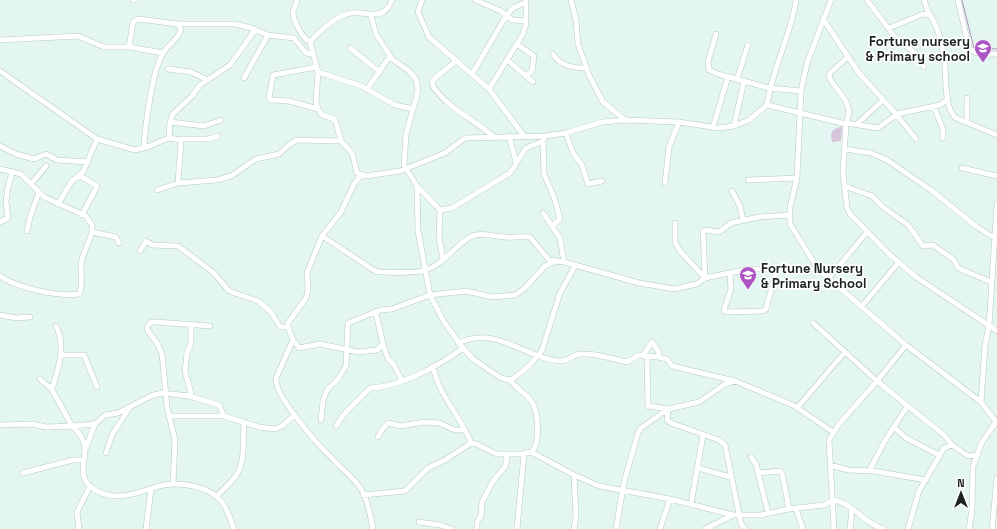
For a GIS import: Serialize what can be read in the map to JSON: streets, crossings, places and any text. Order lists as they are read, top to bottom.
{
  "places": {
    "school or university": ["Fortune nursery & Primary school", "Fortune Nursery & Primary School"]
  },
  "north": "top"
}
